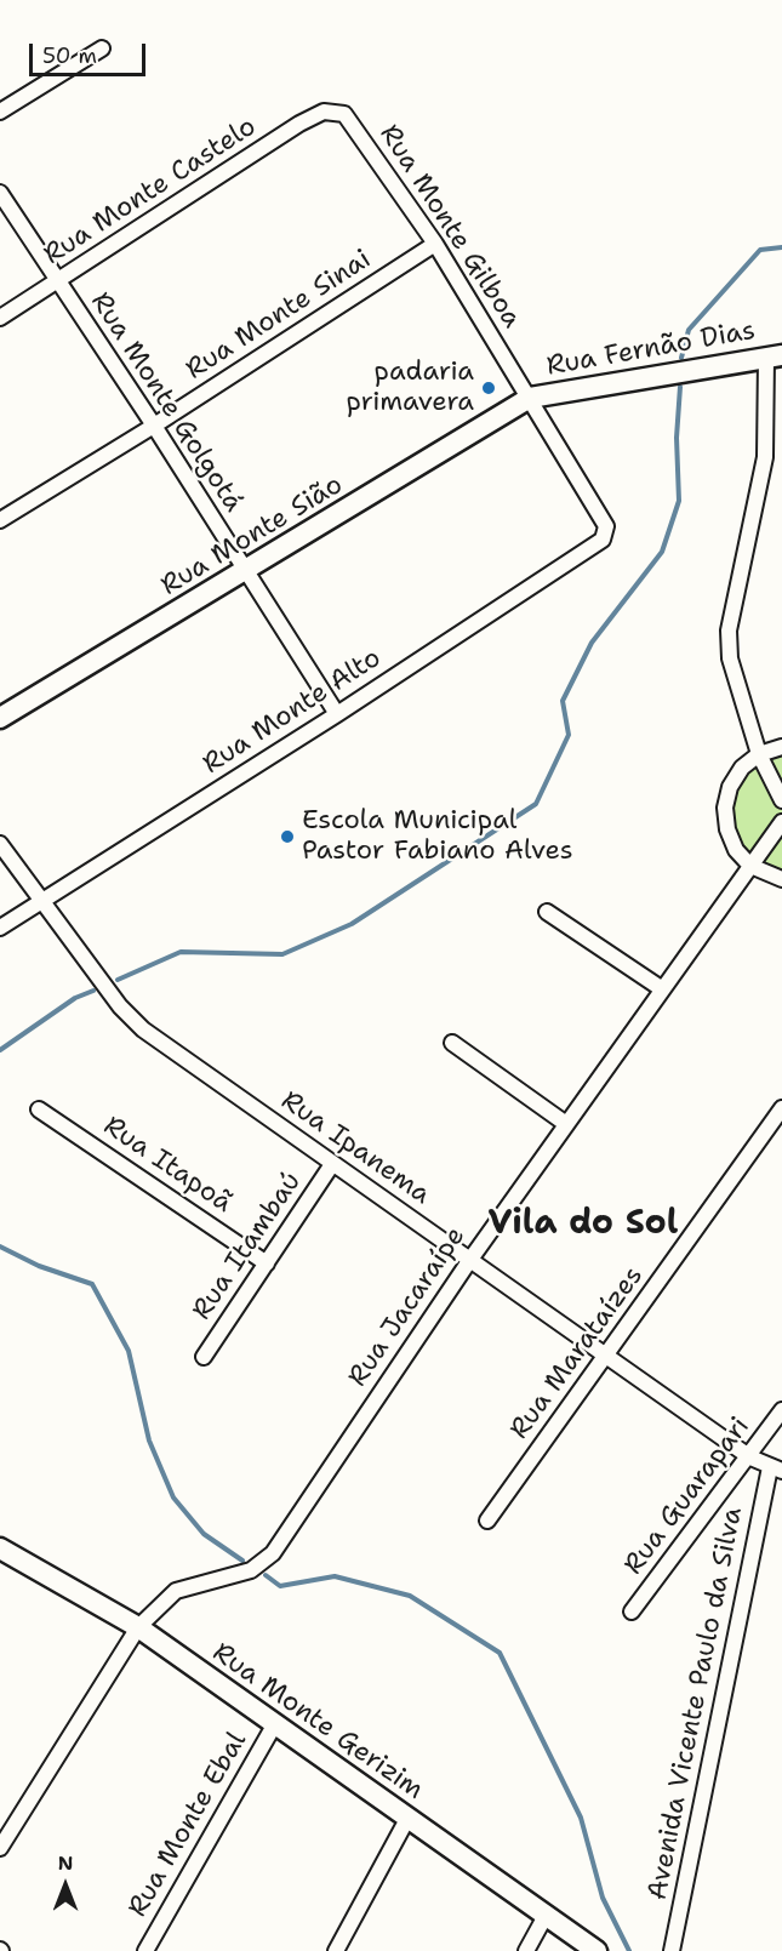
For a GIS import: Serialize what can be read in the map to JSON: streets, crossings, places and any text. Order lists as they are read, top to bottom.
{
  "streets": {
    "street": [
      "Rua Monte Castelo",
      "Rua Monte Gilboa",
      "Rua Monte Sinai",
      "Rua Fernão Dias",
      "Rua Monte Golgotá",
      "Rua Monte Sião",
      "Rua Monte Alto",
      "Rua Ipanema",
      "Rua Itapoã",
      "Rua Itambaú",
      "Rua Jacaraípe",
      "Rua Marataízes",
      "Rua Guarapari",
      "Avenida Vicente Paulo da Silva",
      "Rua Monte Gerizim",
      "Rua Monte Ebal"
    ]
  },
  "crossings": [
    ["Rua Monte Castelo", "Rua Monte Gilboa"],
    ["Rua Monte Castelo", "Rua Monte Golgotá"],
    ["Rua Monte Gilboa", "Rua Monte Sinai"],
    ["Rua Monte Gilboa", "Rua Fernão Dias"],
    ["Rua Monte Gilboa", "Rua Monte Sião"],
    ["Rua Monte Gilboa", "Rua Monte Alto"],
    ["Rua Monte Sinai", "Rua Monte Golgotá"],
    ["Rua Fernão Dias", "Rua Monte Sião"],
    ["Rua Monte Golgotá", "Rua Monte Sião"],
    ["Rua Monte Golgotá", "Rua Monte Alto"],
    ["Rua Monte Alto", "Rua Ipanema"],
    ["Rua Ipanema", "Rua Itambaú"],
    ["Rua Ipanema", "Rua Jacaraípe"],
    ["Rua Ipanema", "Rua Marataízes"],
    ["Rua Ipanema", "Rua Guarapari"],
    ["Rua Ipanema", "Avenida Vicente Paulo da Silva"],
    ["Rua Itapoã", "Rua Itambaú"],
    ["Rua Jacaraípe", "Rua Monte Gerizim"],
    ["Rua Monte Gerizim", "Rua Monte Ebal"]
  ],
  "districts": ["Vila do Sol"],
  "places": ["padaria primavera", "Escola Municipal Pastor Fabiano Alves"],
  "scale_bar": "50 m",
  "north": "top"
}
